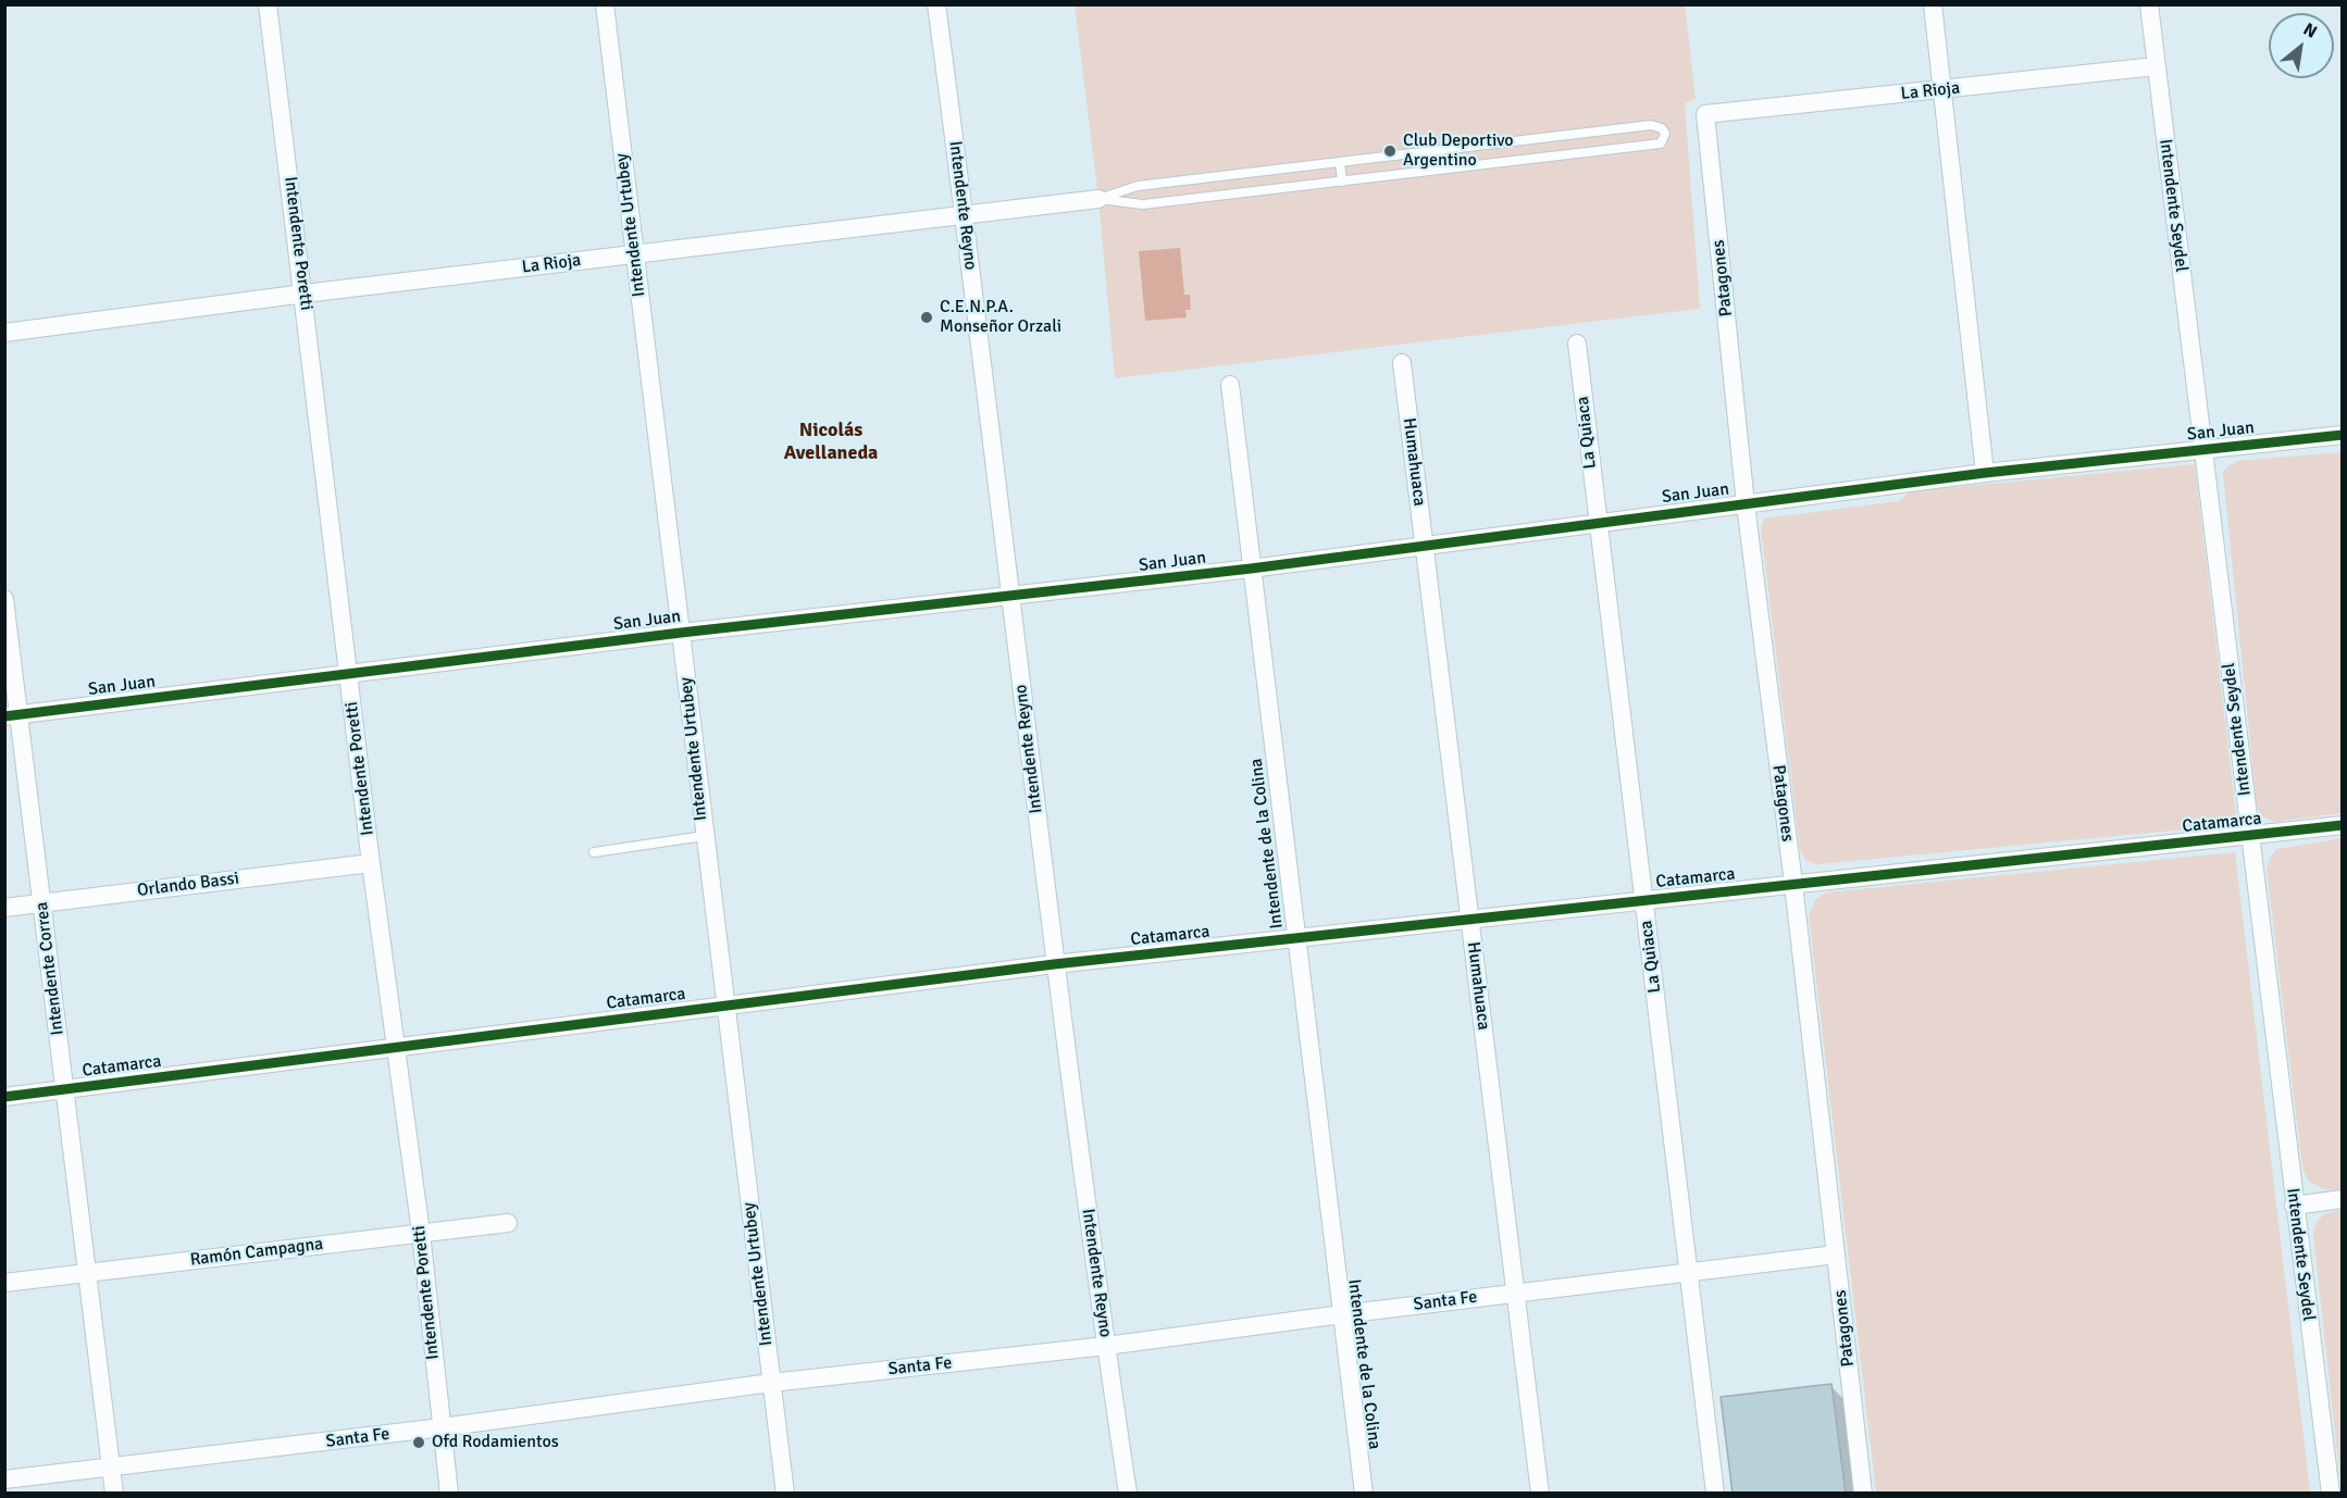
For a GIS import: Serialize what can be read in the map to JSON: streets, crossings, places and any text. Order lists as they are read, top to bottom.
{
  "streets": {
    "street": [
      "La Rioja",
      "Intendente Reyno",
      "Intendente Seydel",
      "Intendente Urtubey",
      "Intendente Poretti",
      "Patagones",
      "San Juan",
      "La Quiaca",
      "Humahuaca",
      "Catamarca",
      "Intendente de la Colina",
      "Orlando Bassi",
      "Intendente Correa",
      "Ramón Campagna",
      "Santa Fe"
    ]
  },
  "crossings": [
    ["La Rioja", "Intendente Reyno"],
    ["La Rioja", "Intendente Seydel"],
    ["La Rioja", "Intendente Urtubey"],
    ["La Rioja", "Intendente Poretti"],
    ["La Rioja", "Patagones"],
    ["Intendente Reyno", "San Juan"],
    ["Intendente Reyno", "Catamarca"],
    ["Intendente Reyno", "Santa Fe"],
    ["Intendente Seydel", "San Juan"],
    ["Intendente Seydel", "Catamarca"],
    ["Intendente Urtubey", "San Juan"],
    ["Intendente Urtubey", "Catamarca"],
    ["Intendente Urtubey", "Santa Fe"],
    ["Intendente Poretti", "San Juan"],
    ["Intendente Poretti", "Catamarca"],
    ["Intendente Poretti", "Orlando Bassi"],
    ["Intendente Poretti", "Ramón Campagna"],
    ["Intendente Poretti", "Santa Fe"],
    ["Patagones", "San Juan"],
    ["Patagones", "Catamarca"],
    ["Patagones", "Santa Fe"],
    ["San Juan", "La Quiaca"],
    ["San Juan", "Humahuaca"],
    ["San Juan", "Intendente de la Colina"],
    ["San Juan", "Intendente Correa"],
    ["La Quiaca", "Catamarca"],
    ["La Quiaca", "Santa Fe"],
    ["Humahuaca", "Catamarca"],
    ["Humahuaca", "Santa Fe"],
    ["Catamarca", "Intendente de la Colina"],
    ["Catamarca", "Intendente Correa"],
    ["Intendente de la Colina", "Santa Fe"],
    ["Orlando Bassi", "Intendente Correa"],
    ["Intendente Correa", "Ramón Campagna"],
    ["Intendente Correa", "Santa Fe"]
  ],
  "districts": ["Nicolás Avellaneda"],
  "places": ["Club Deportivo Argentino", "C.E.N.P.A. Monseñor Orzali", "Ofd Rodamientos"],
  "north": "top right"
}
